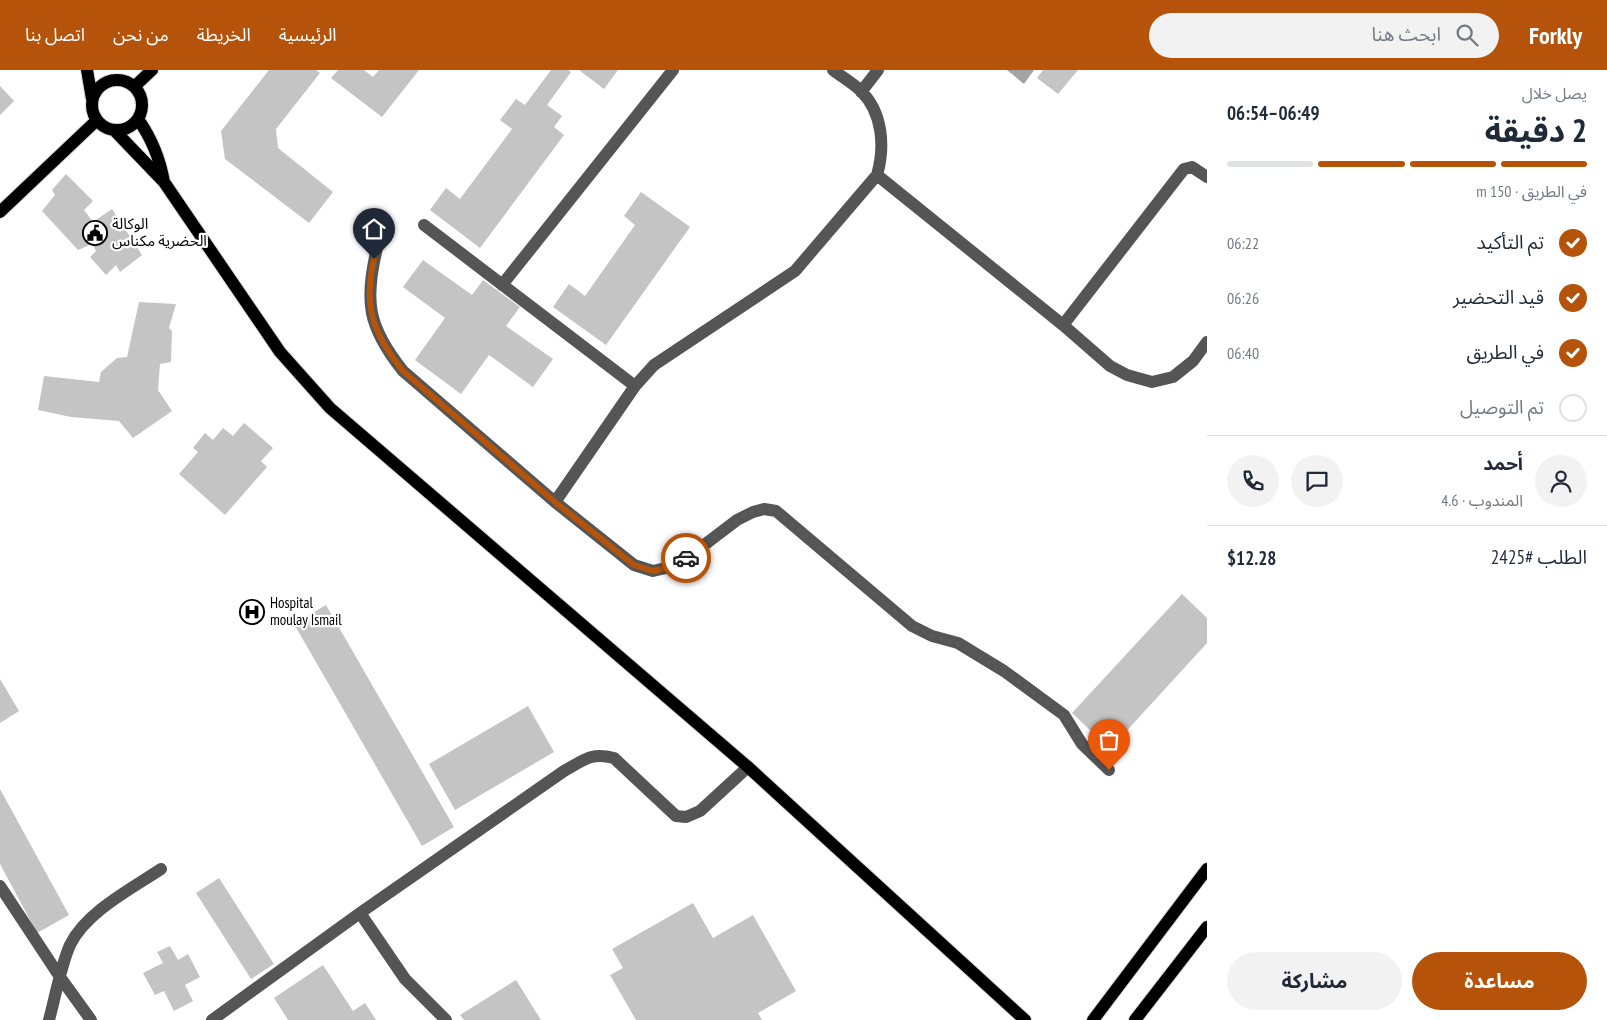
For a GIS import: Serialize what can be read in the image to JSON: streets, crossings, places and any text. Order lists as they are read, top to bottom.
{
  "places": {
    "public building": ["الوكالة الحضرية مكناس"],
    "hospital": ["Hospital moulay Ismail"]
  },
  "page": {
    "header": "Forkly",
    "search": "ابحث هنا",
    "nav": [
      "الرئيسية",
      "الخريطة",
      "من نحن",
      "اتصل بنا"
    ],
    "heading": ["2 دقيقة", "يصل خلال", "06:49–06:54"],
    "panel": [
      "أحمد",
      "المندوب · 4.6",
      "الطلب #2425",
      "$12.28"
    ],
    "bar": "في الطريق · 150 m",
    "list": [
      ["تم التأكيد", "06:22"],
      ["قيد التحضير", "06:26"],
      ["في الطريق", "06:40"],
      "تم التوصيل"
    ],
    "buttons": ["مساعدة", "مشاركة"]
  }
}
